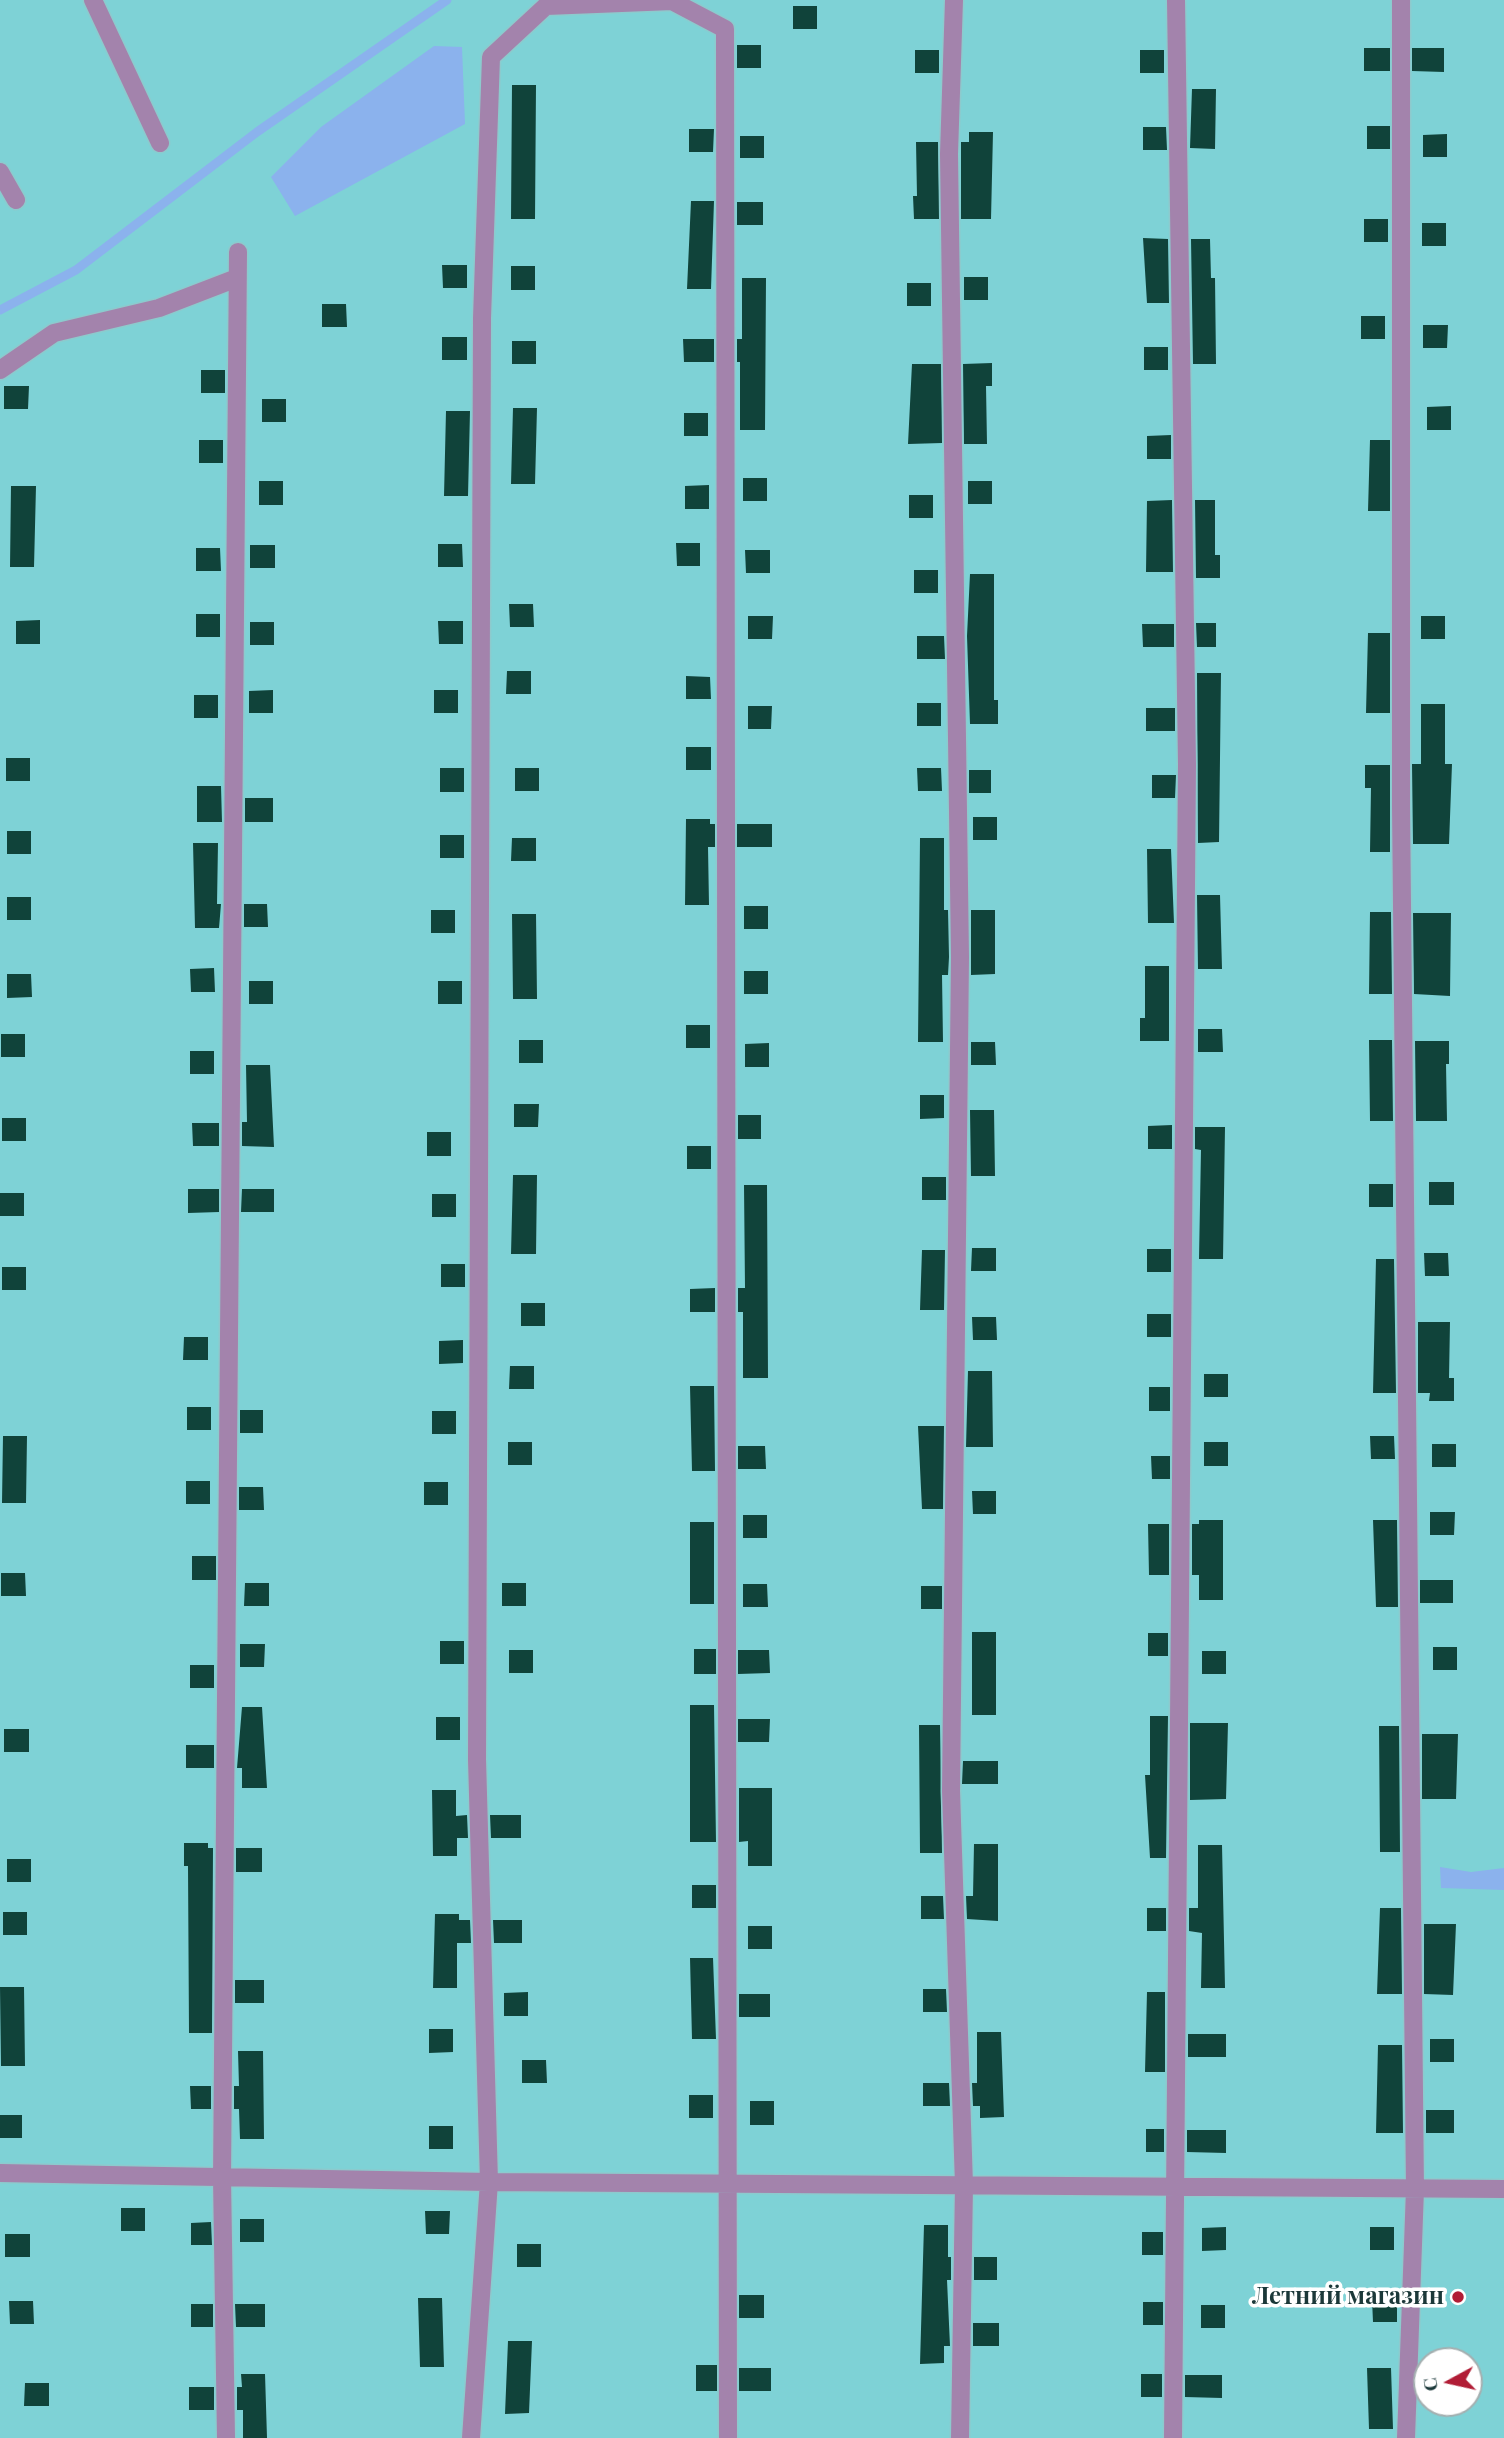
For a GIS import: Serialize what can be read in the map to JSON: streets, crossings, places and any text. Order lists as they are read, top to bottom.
{
  "places": ["Летний магазин"],
  "north": "left"
}
